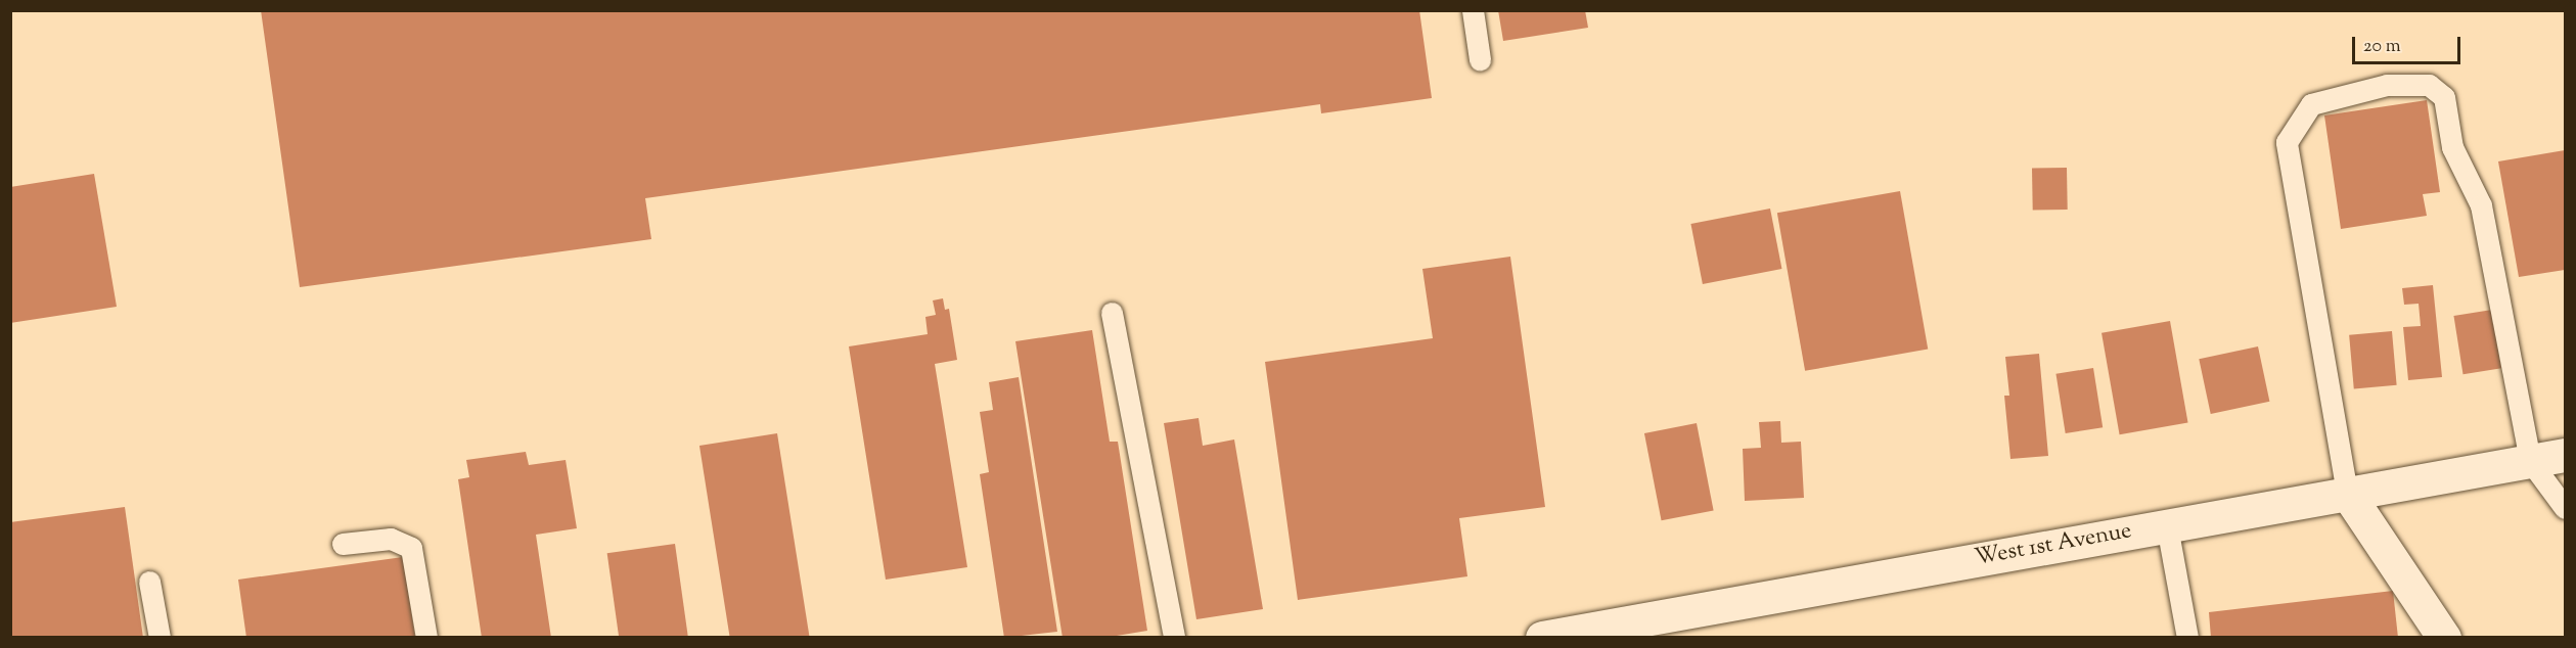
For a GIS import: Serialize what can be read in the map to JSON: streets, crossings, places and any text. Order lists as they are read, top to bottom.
{
  "streets": {
    "street": ["West 1st Avenue"]
  },
  "scale_bar": "20 m"
}
